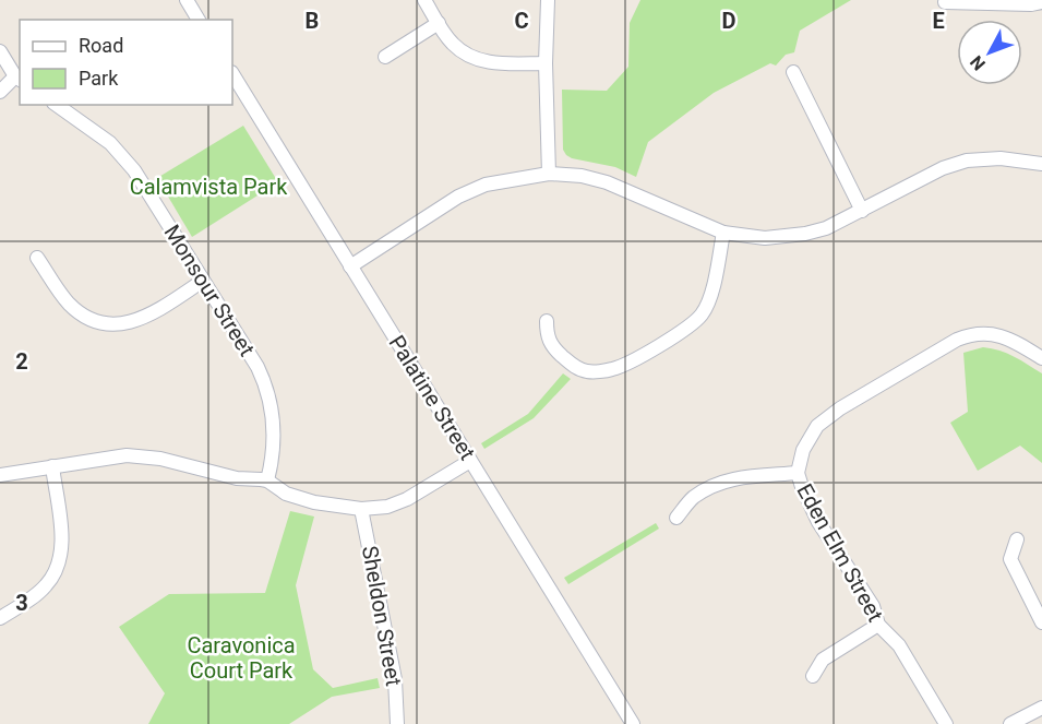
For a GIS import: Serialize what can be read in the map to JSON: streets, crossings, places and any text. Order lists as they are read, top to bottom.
{
  "streets": {
    "street": [
      "Monsour Street",
      "Palatine Street",
      "Eden Elm Street",
      "Sheldon Street"
    ]
  },
  "parks": ["Calamvista Park", "Caravonica Court Park"],
  "legend": ["Road", "Park"],
  "north": "bottom left",
  "grid": {
    "columns": [
      "B",
      "C",
      "D",
      "E"
    ],
    "rows": ["2", "3"]
  }
}
